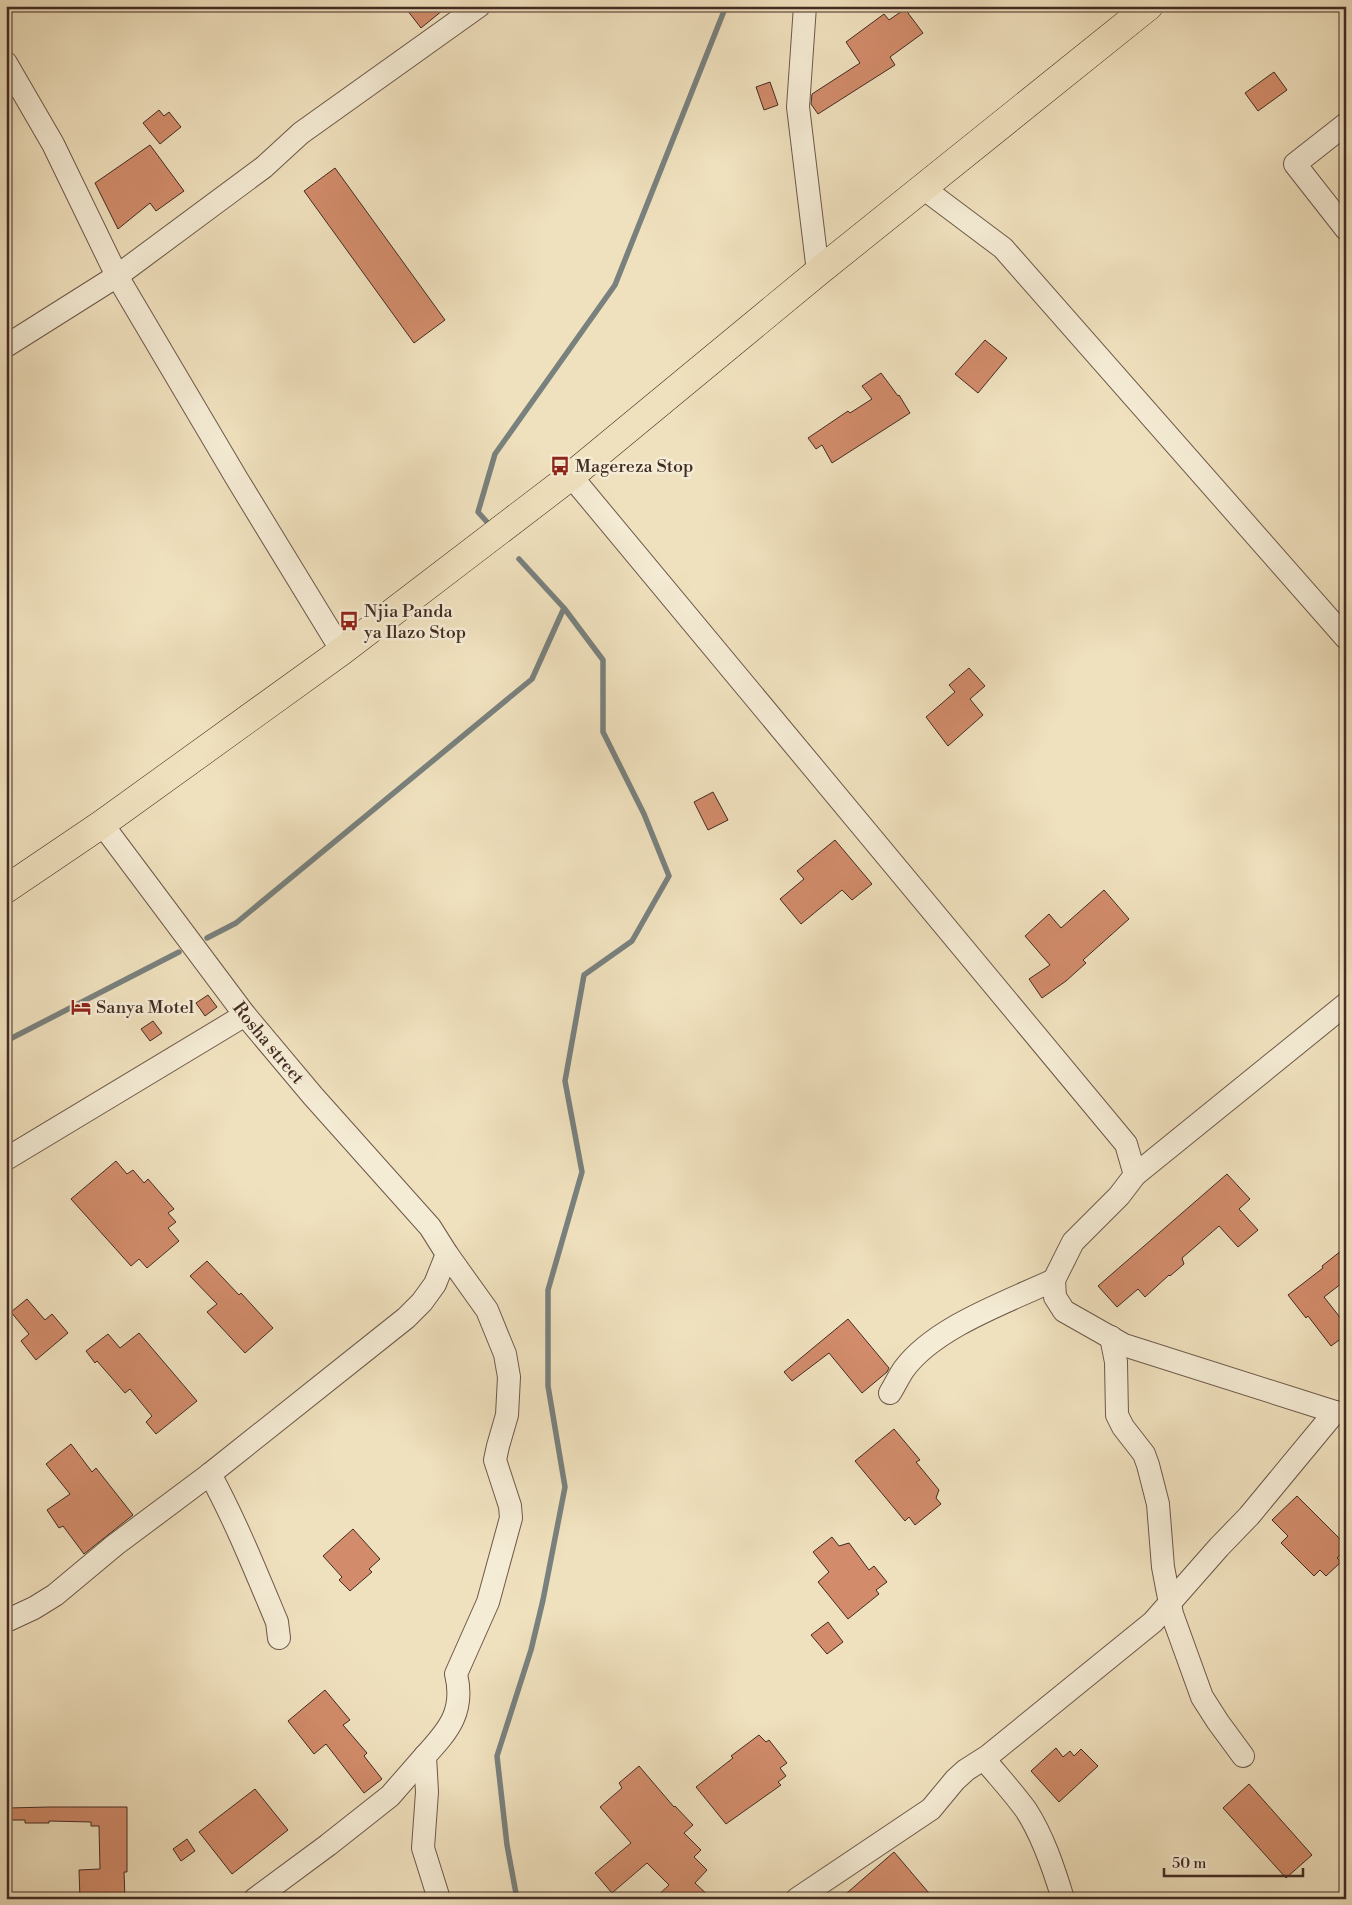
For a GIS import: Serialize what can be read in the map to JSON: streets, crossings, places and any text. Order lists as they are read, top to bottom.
{
  "streets": {
    "street": ["Rosha street"]
  },
  "places": {
    "bus stop": ["Magereza Stop", "Njia Panda ya Ilazo Stop"],
    "hotel": ["Sanya Motel"]
  },
  "scale_bar": "50 m"
}
